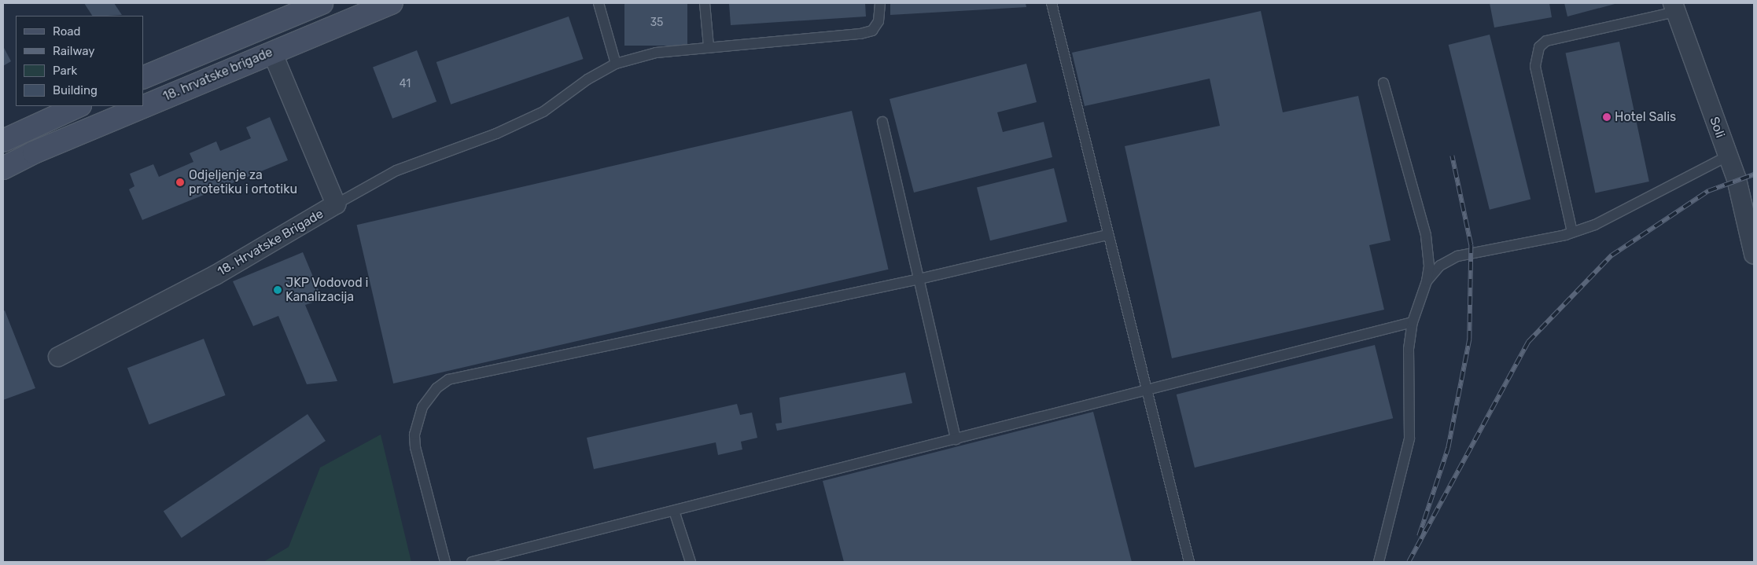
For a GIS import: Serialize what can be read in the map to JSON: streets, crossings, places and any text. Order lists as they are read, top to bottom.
{
  "streets": {
    "main road": ["18. hrvatske brigade"],
    "street": ["Soli", "18. Hrvatske Brigade"]
  },
  "crossings": [
    ["18. hrvatske brigade", "18. Hrvatske Brigade"]
  ],
  "places": ["Hotel Salis", "Odjeljenje za protetiku i ortotiku", "JKP Vodovod i Kanalizacija"],
  "house_numbers": ["35", "41"],
  "legend": [
    "Road",
    "Railway",
    "Park",
    "Building"
  ]
}
